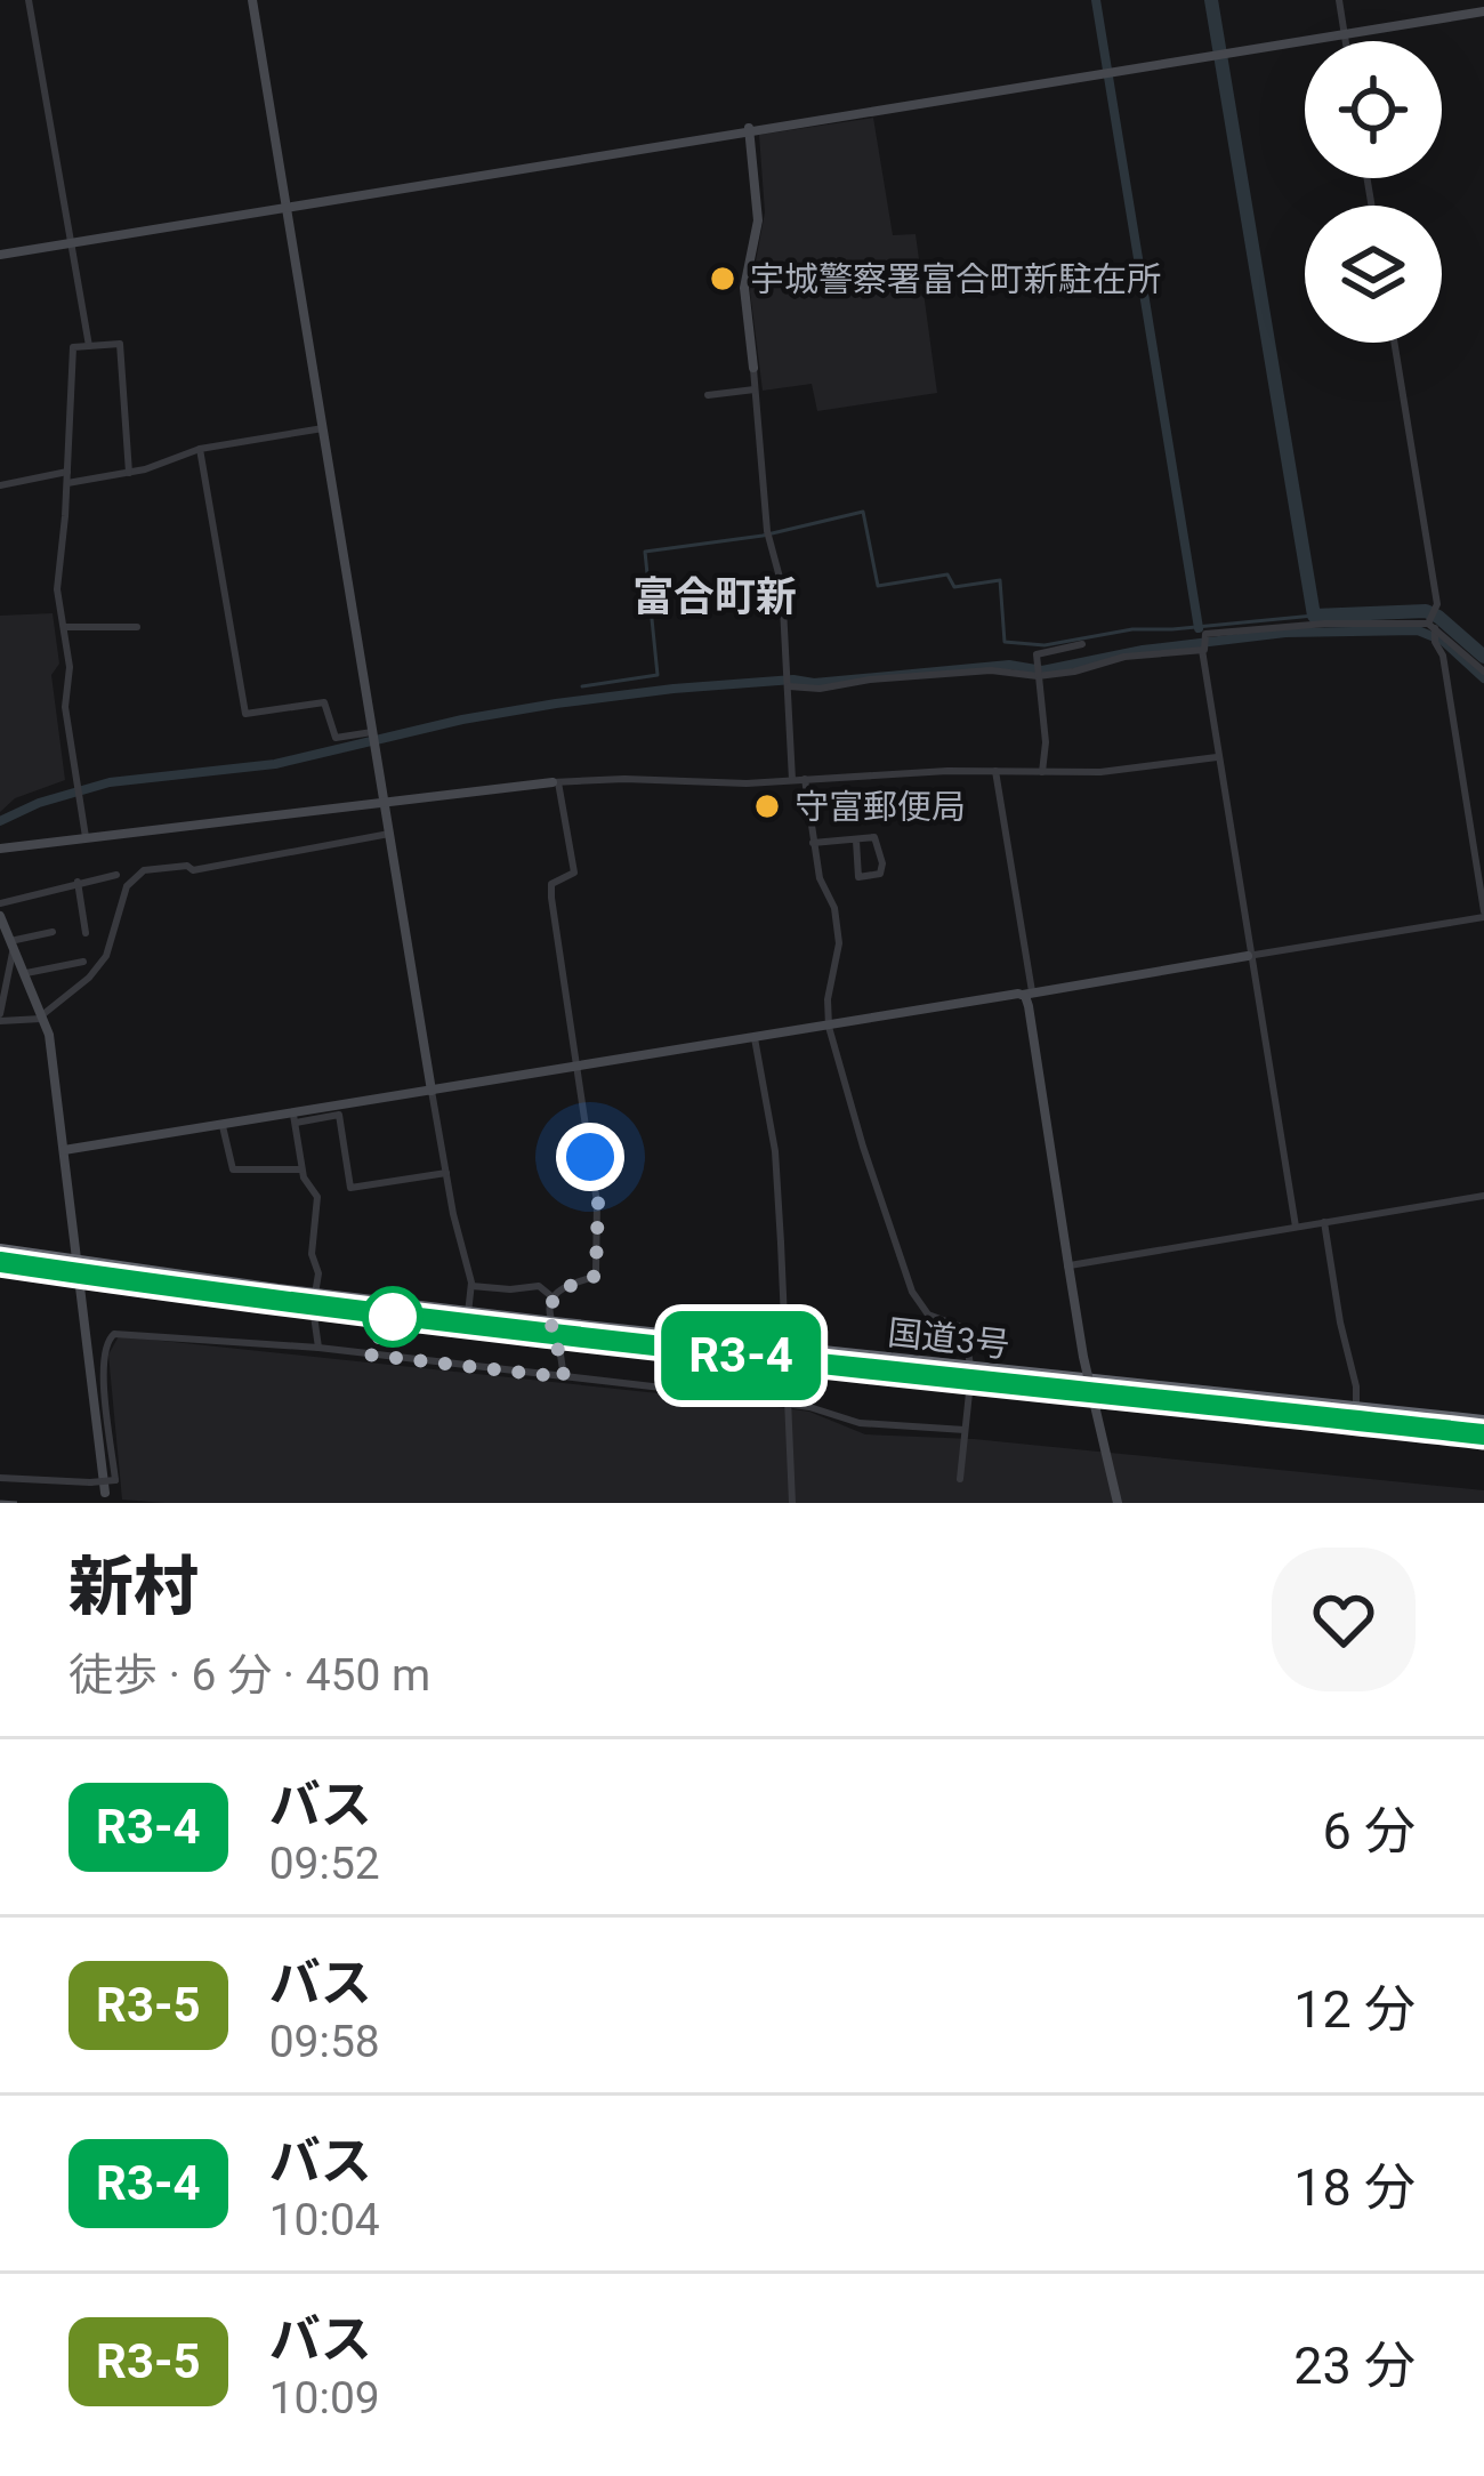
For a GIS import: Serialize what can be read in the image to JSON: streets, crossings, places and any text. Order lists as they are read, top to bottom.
{
  "streets": {
    "highway": ["国道3号"]
  },
  "districts": ["富合町新"],
  "places": ["宇城警察署富合町新駐在所", "守富郵便局"],
  "lines": ["bus line R3-4"],
  "page": {
    "on_map": "R3-4",
    "heading": ["新村", "徒歩 · 6 分 · 450 m"],
    "list": [
      {
        "mark": "R3-4",
        "name": "バス",
        "note": "09:52",
        "value": "6 分"
      },
      {
        "mark": "R3-5",
        "name": "バス",
        "note": "09:58",
        "value": "12 分"
      },
      {
        "mark": "R3-4",
        "name": "バス",
        "note": "10:04",
        "value": "18 分"
      },
      {
        "mark": "R3-5",
        "name": "バス",
        "note": "10:09",
        "value": "23 分"
      }
    ]
  }
}
